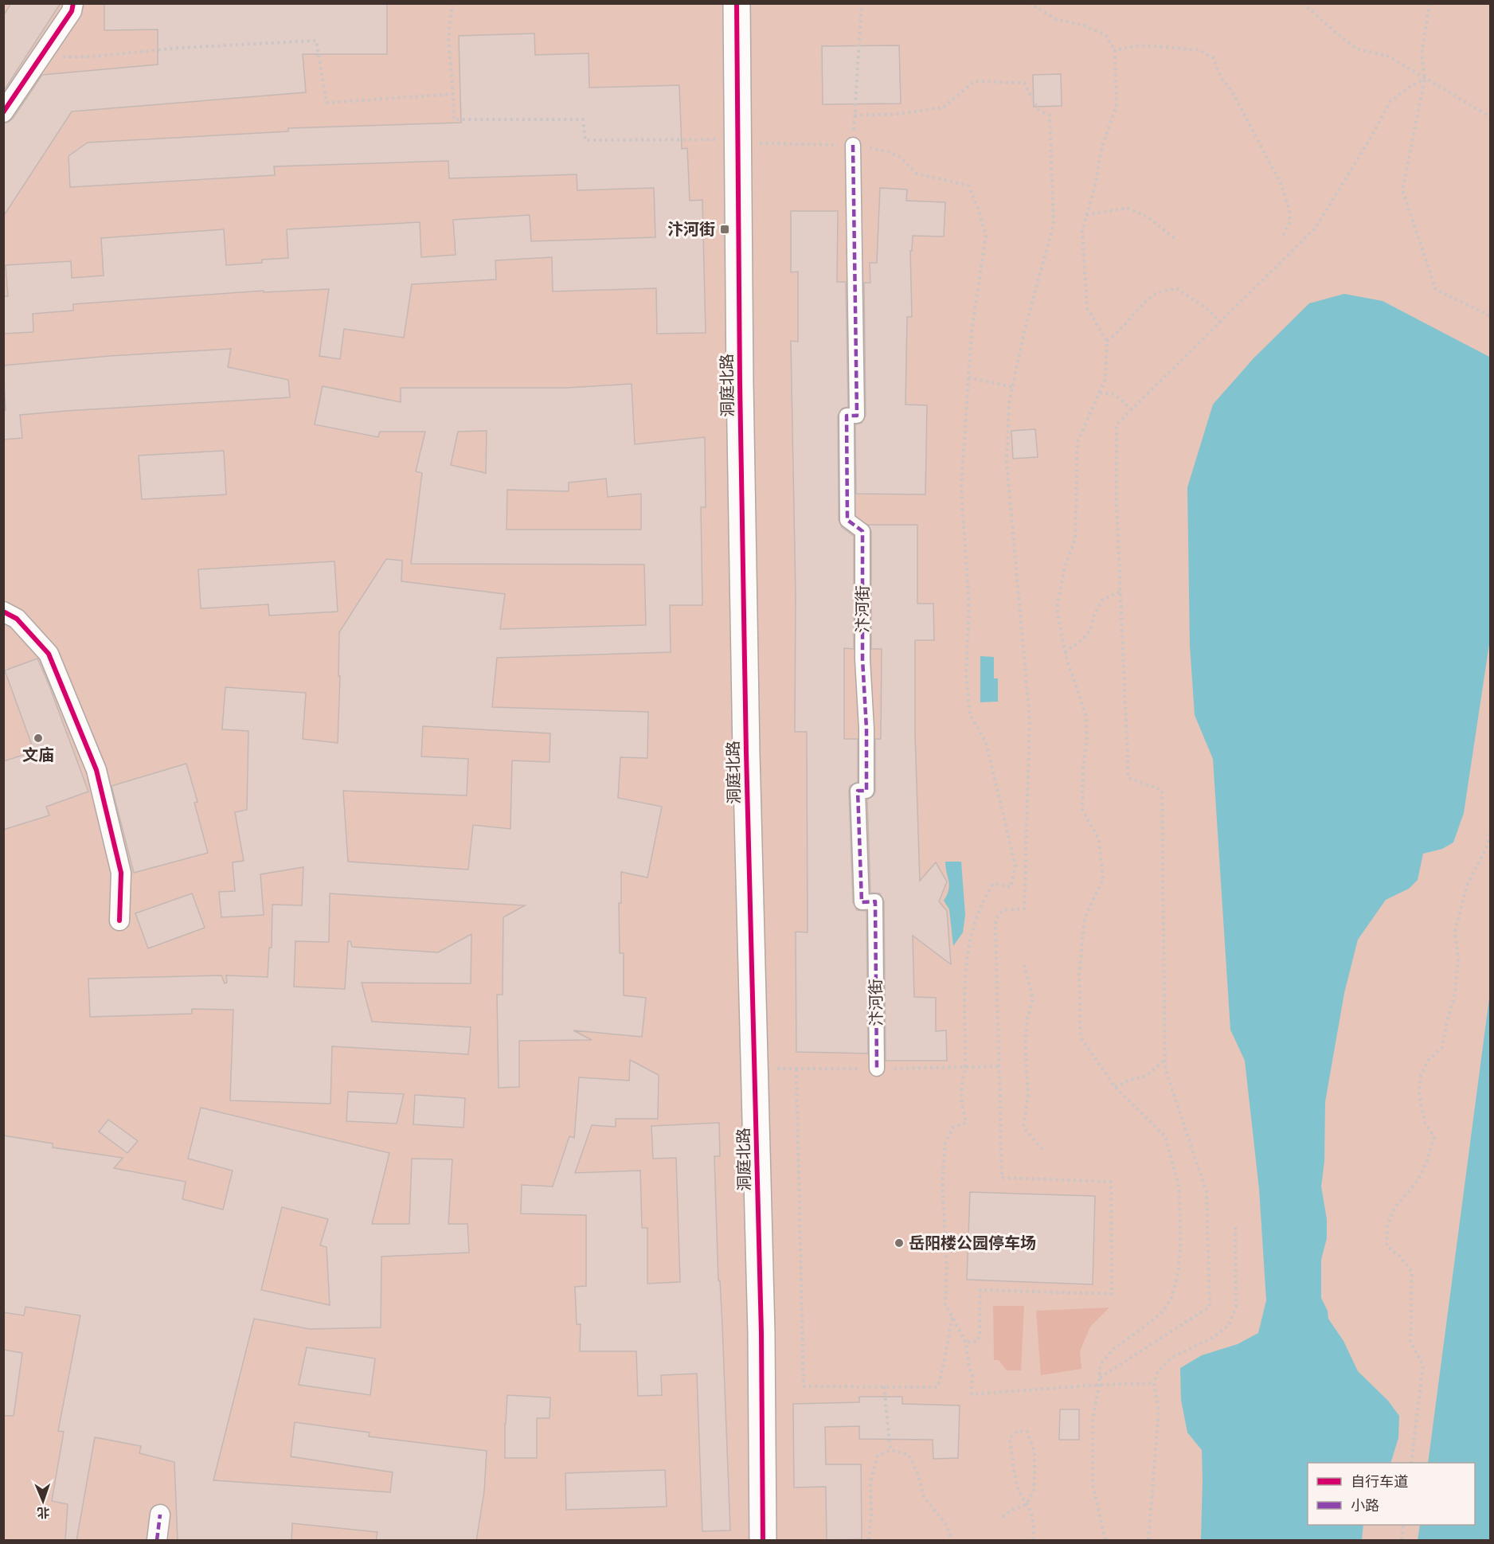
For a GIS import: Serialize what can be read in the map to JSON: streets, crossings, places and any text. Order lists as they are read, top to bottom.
{
  "streets": {
    "main road": ["洞庭北路"],
    "street": ["汴河街"]
  },
  "places": {
    "transit": ["汴河街"],
    "other": ["文庙", "岳阳楼公园停车场"]
  },
  "legend": ["自行车道", "小路"],
  "north": "bottom"
}
